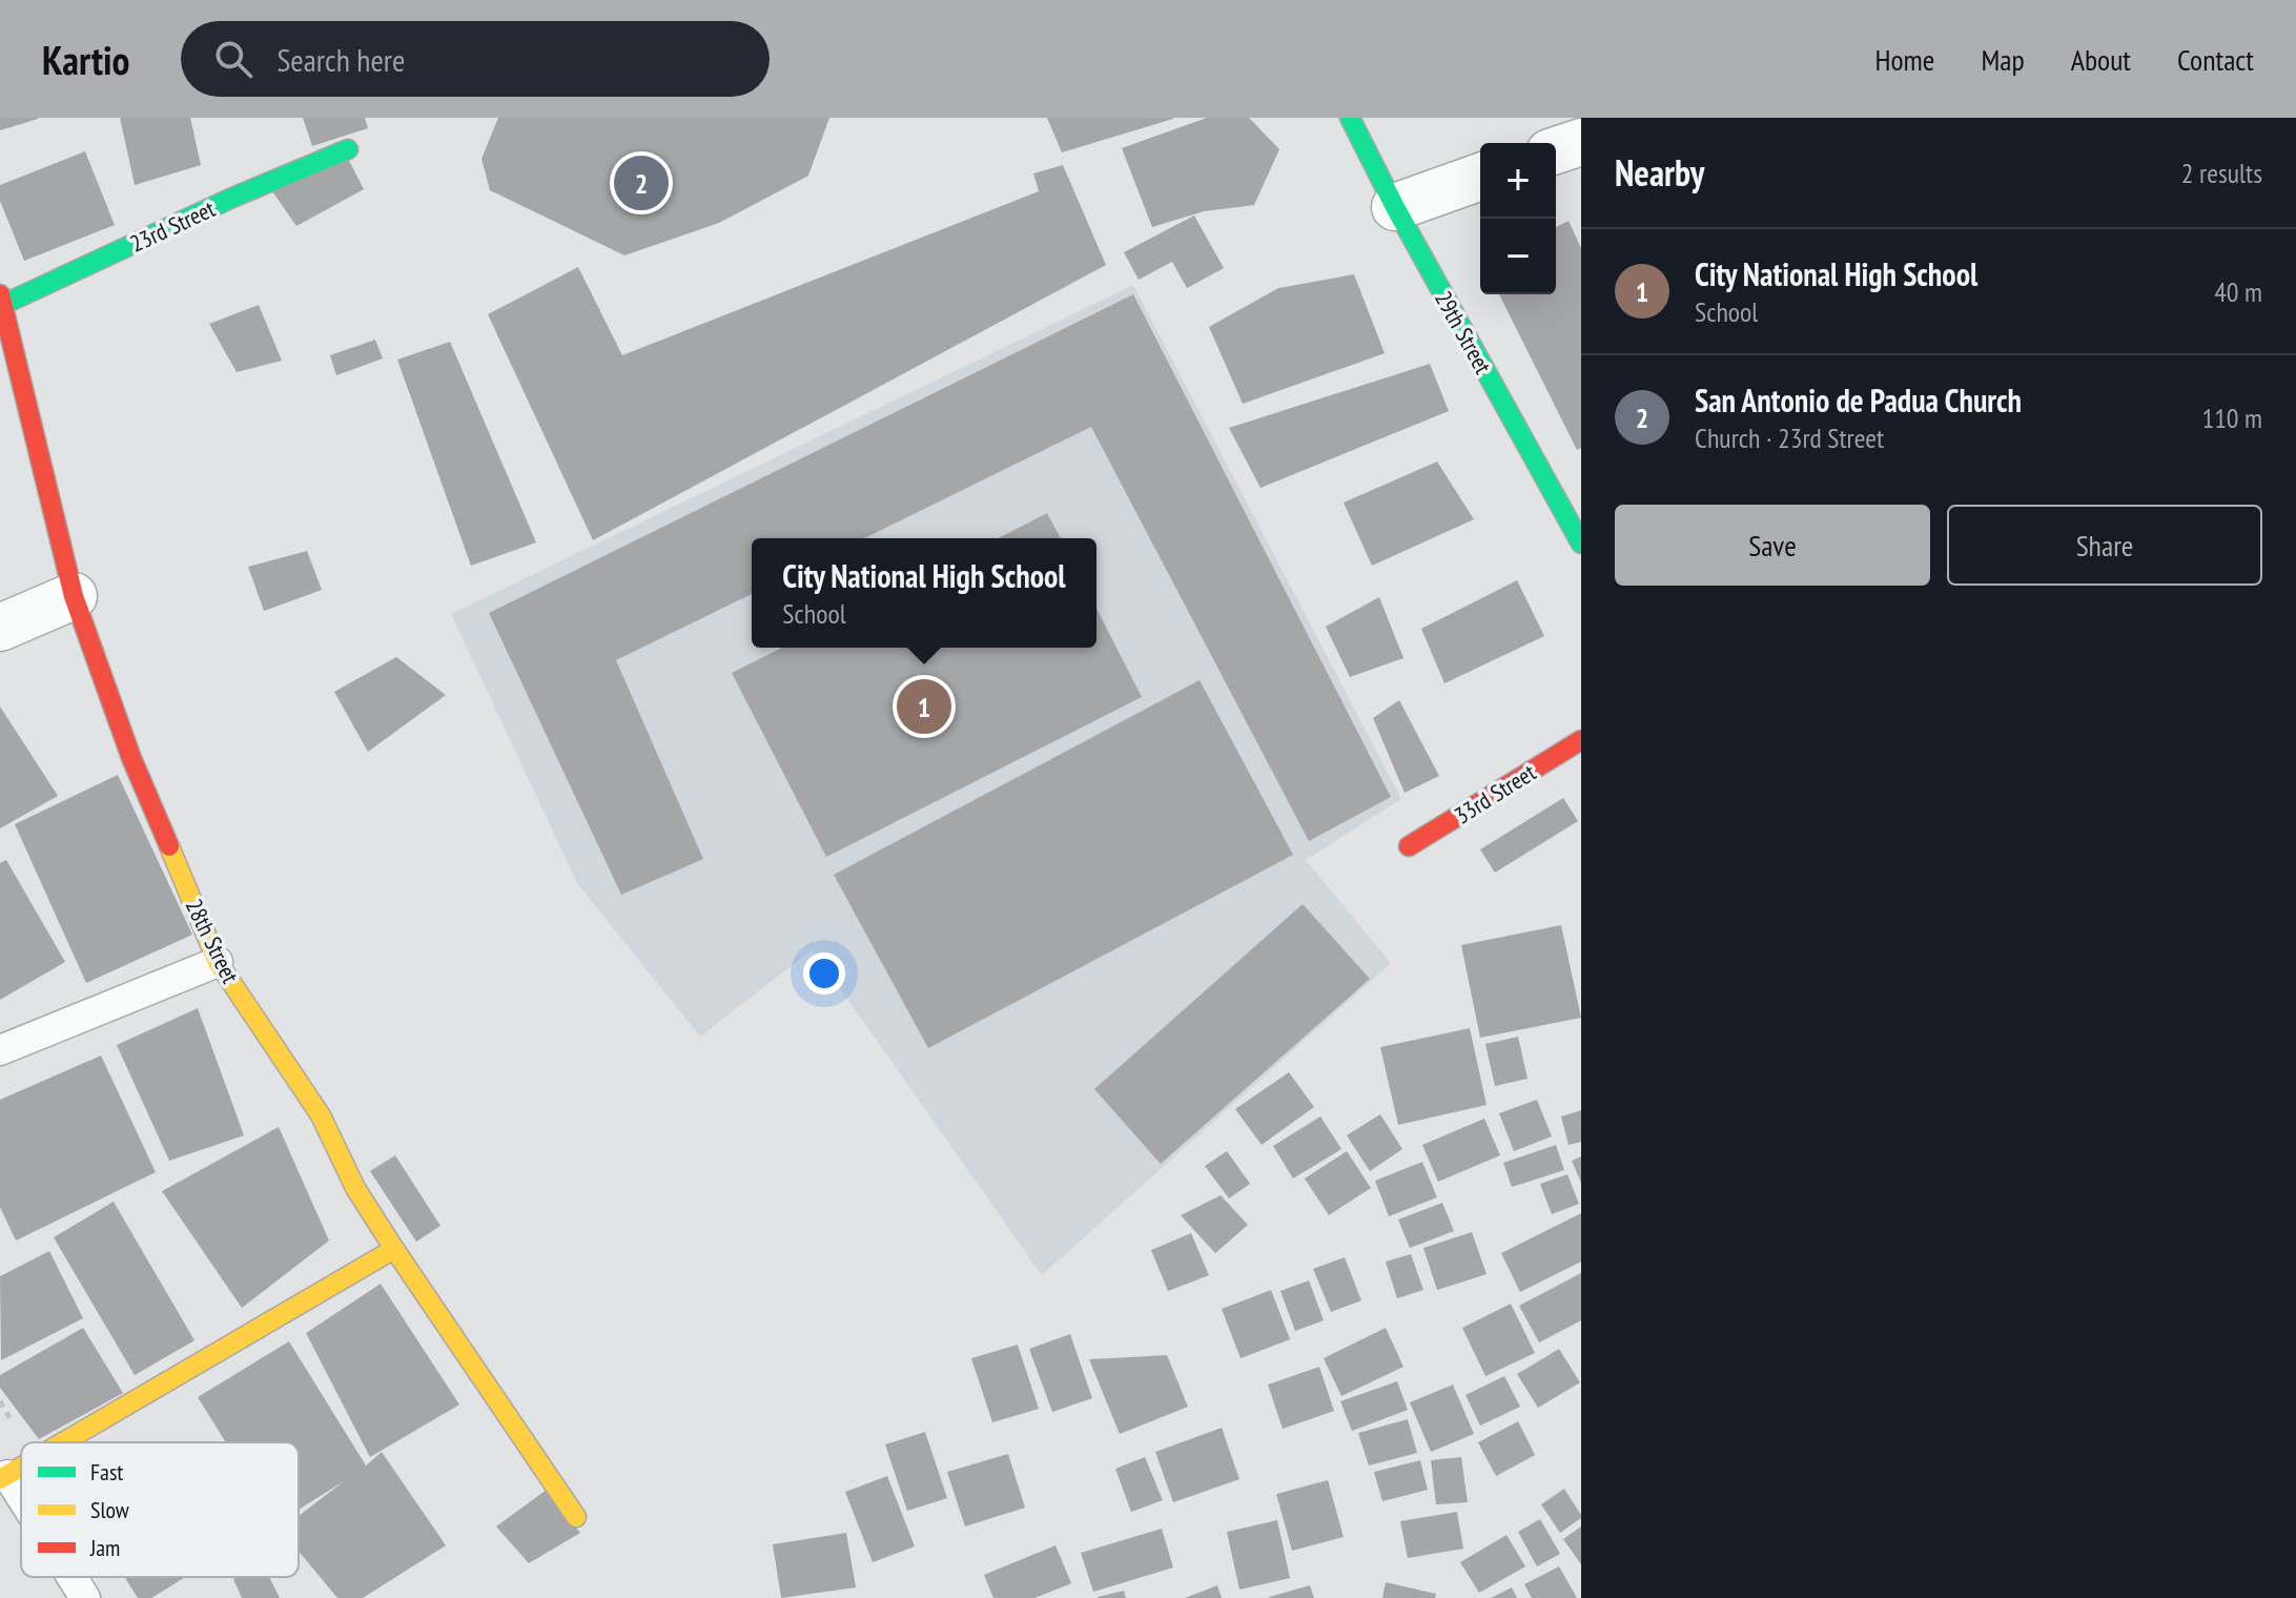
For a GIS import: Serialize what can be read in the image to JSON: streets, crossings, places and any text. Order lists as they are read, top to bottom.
{
  "streets": {
    "street": [
      "23rd Street",
      "29th Street",
      "33rd Street",
      "28th Street"
    ]
  },
  "crossings": [
    ["23rd Street", "28th Street"]
  ],
  "legend": ["Fast", "Slow", "Jam"],
  "page": {
    "header": "Kartio",
    "search": "Search here",
    "nav": [
      "Home",
      "Map",
      "About",
      "Contact"
    ],
    "heading": ["Nearby", "2 results"],
    "map_buttons": ["+", "−"],
    "pins": ["2", "1"],
    "list": [
      {
        "mark": "1",
        "name": "City National High School",
        "note": "School",
        "value": "40 m"
      },
      {
        "mark": "2",
        "name": "San Antonio de Padua Church",
        "note": "Church · 23rd Street",
        "value": "110 m"
      }
    ],
    "buttons": ["Save", "Share"],
    "popup": ["City National High School", "School"]
  }
}
